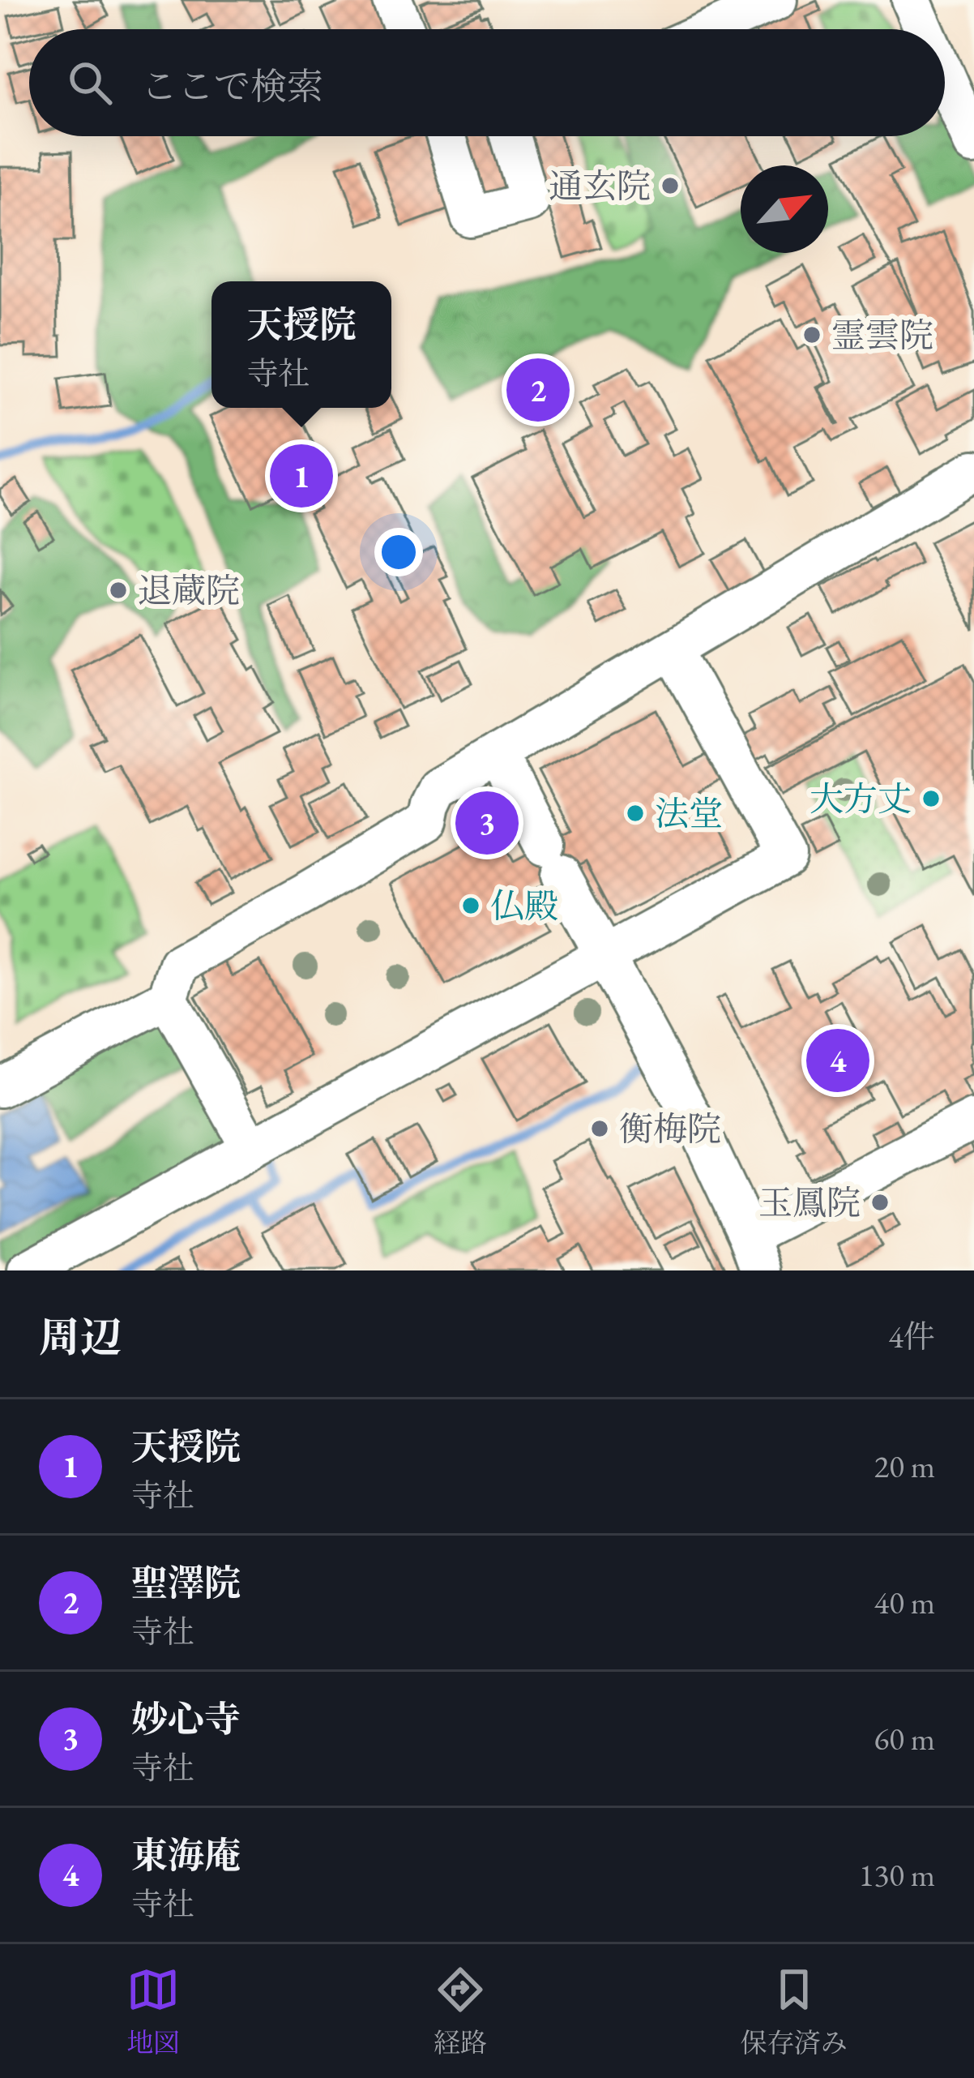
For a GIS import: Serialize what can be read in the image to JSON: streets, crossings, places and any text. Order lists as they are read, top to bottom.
{
  "places": [
    "通玄院",
    "霊雲院",
    "退蔵院",
    "大方丈",
    "法堂",
    "仏殿",
    "衡梅院",
    "玉鳳院"
  ],
  "north": "top right",
  "page": {
    "search": "ここで検索",
    "popup": ["天授院", "寺社"],
    "pins": [
      "2",
      "1",
      "3",
      "4"
    ],
    "heading": ["周辺", "4件"],
    "list": [
      {
        "mark": "1",
        "name": "天授院",
        "note": "寺社",
        "value": "20 m"
      },
      {
        "mark": "2",
        "name": "聖澤院",
        "note": "寺社",
        "value": "40 m"
      },
      {
        "mark": "3",
        "name": "妙心寺",
        "note": "寺社",
        "value": "60 m"
      },
      {
        "mark": "4",
        "name": "東海庵",
        "note": "寺社",
        "value": "130 m"
      }
    ],
    "nav": ["地図", "経路", "保存済み"]
  }
}
